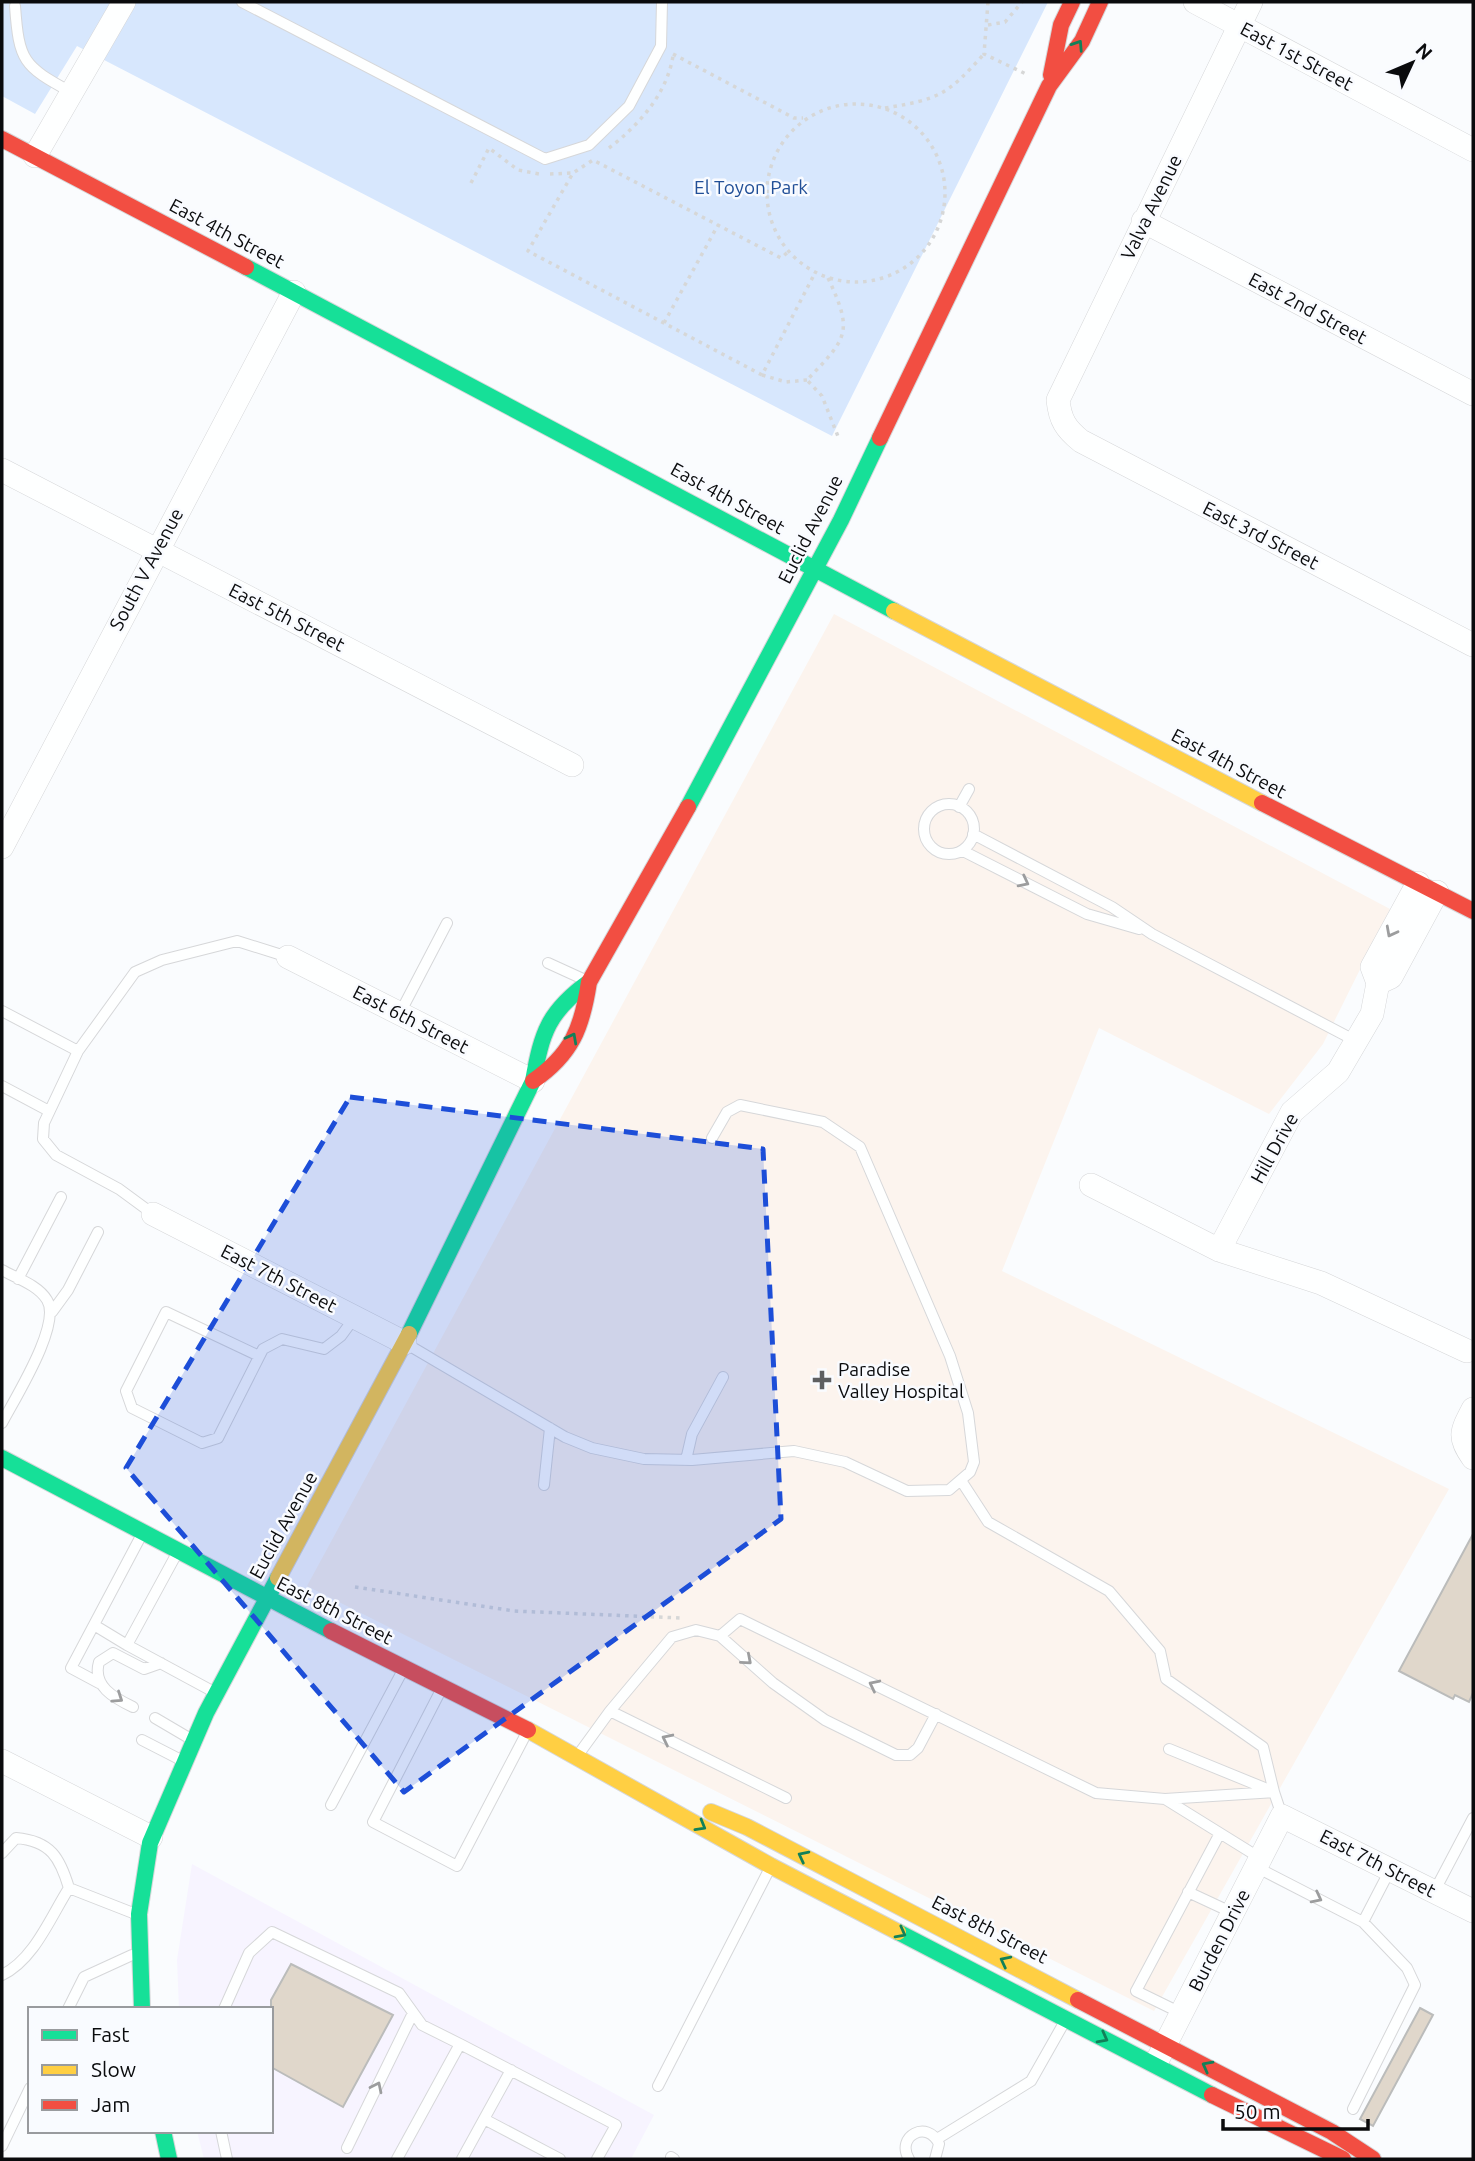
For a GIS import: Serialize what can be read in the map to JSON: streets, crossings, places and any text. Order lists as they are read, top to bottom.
{
  "streets": {
    "main road": ["East 4th Street", "Euclid Avenue", "East 8th Street"],
    "street": [
      "East 1st Street",
      "Valva Avenue",
      "East 2nd Street",
      "East 3rd Street",
      "South V Avenue",
      "East 5th Street",
      "East 6th Street",
      "Hill Drive",
      "East 7th Street",
      "Burden Drive"
    ]
  },
  "crossings": [
    ["East 1st Street", "Valva Avenue"],
    ["Valva Avenue", "East 2nd Street"],
    ["Valva Avenue", "East 3rd Street"],
    ["East 4th Street", "Euclid Avenue"],
    ["East 4th Street", "South V Avenue"],
    ["East 4th Street", "Hill Drive"],
    ["Euclid Avenue", "East 6th Street"],
    ["Euclid Avenue", "East 7th Street"],
    ["Euclid Avenue", "East 8th Street"],
    ["South V Avenue", "East 5th Street"],
    ["East 7th Street", "Burden Drive"],
    ["East 8th Street", "Burden Drive"]
  ],
  "parks": ["El Toyon Park"],
  "places": {
    "health": ["Paradise Valley Hospital"]
  },
  "legend": ["Fast", "Slow", "Jam"],
  "scale_bar": "50 m",
  "north": "top right"
}
